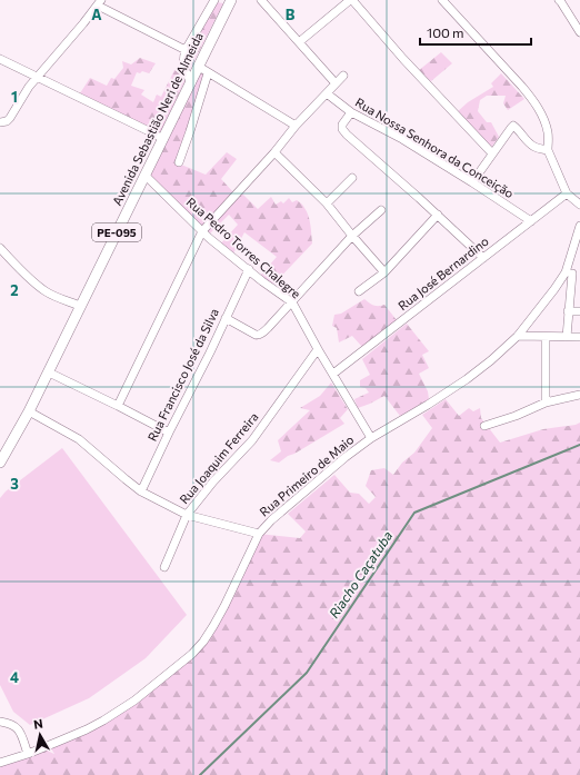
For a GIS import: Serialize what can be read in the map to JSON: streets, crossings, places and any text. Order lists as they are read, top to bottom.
{
  "streets": {
    "main road": ["Avenida Sebastião Neri de Almeida", "PE-095"],
    "street": [
      "Rua Nossa Senhora da Conceição",
      "Rua Pedro Torres Chalegre",
      "Rua José Bernardino",
      "Rua Francisco José da Silva",
      "Rua Joaquim Ferreira",
      "Rua Primeiro de Maio"
    ]
  },
  "crossings": [
    ["Avenida Sebastião Neri de Almeida", "Rua Pedro Torres Chalegre"],
    ["Rua Nossa Senhora da Conceição", "Rua José Bernardino"],
    ["Rua Pedro Torres Chalegre", "Rua José Bernardino"],
    ["Rua Pedro Torres Chalegre", "Rua Francisco José da Silva"],
    ["Rua Pedro Torres Chalegre", "Rua Joaquim Ferreira"],
    ["Rua Pedro Torres Chalegre", "Rua Primeiro de Maio"]
  ],
  "water": ["Riacho Caçatuba"],
  "scale_bar": "100 m",
  "north": "top",
  "grid": {
    "columns": ["A", "B"],
    "rows": [
      "1",
      "2",
      "3",
      "4"
    ]
  }
}
